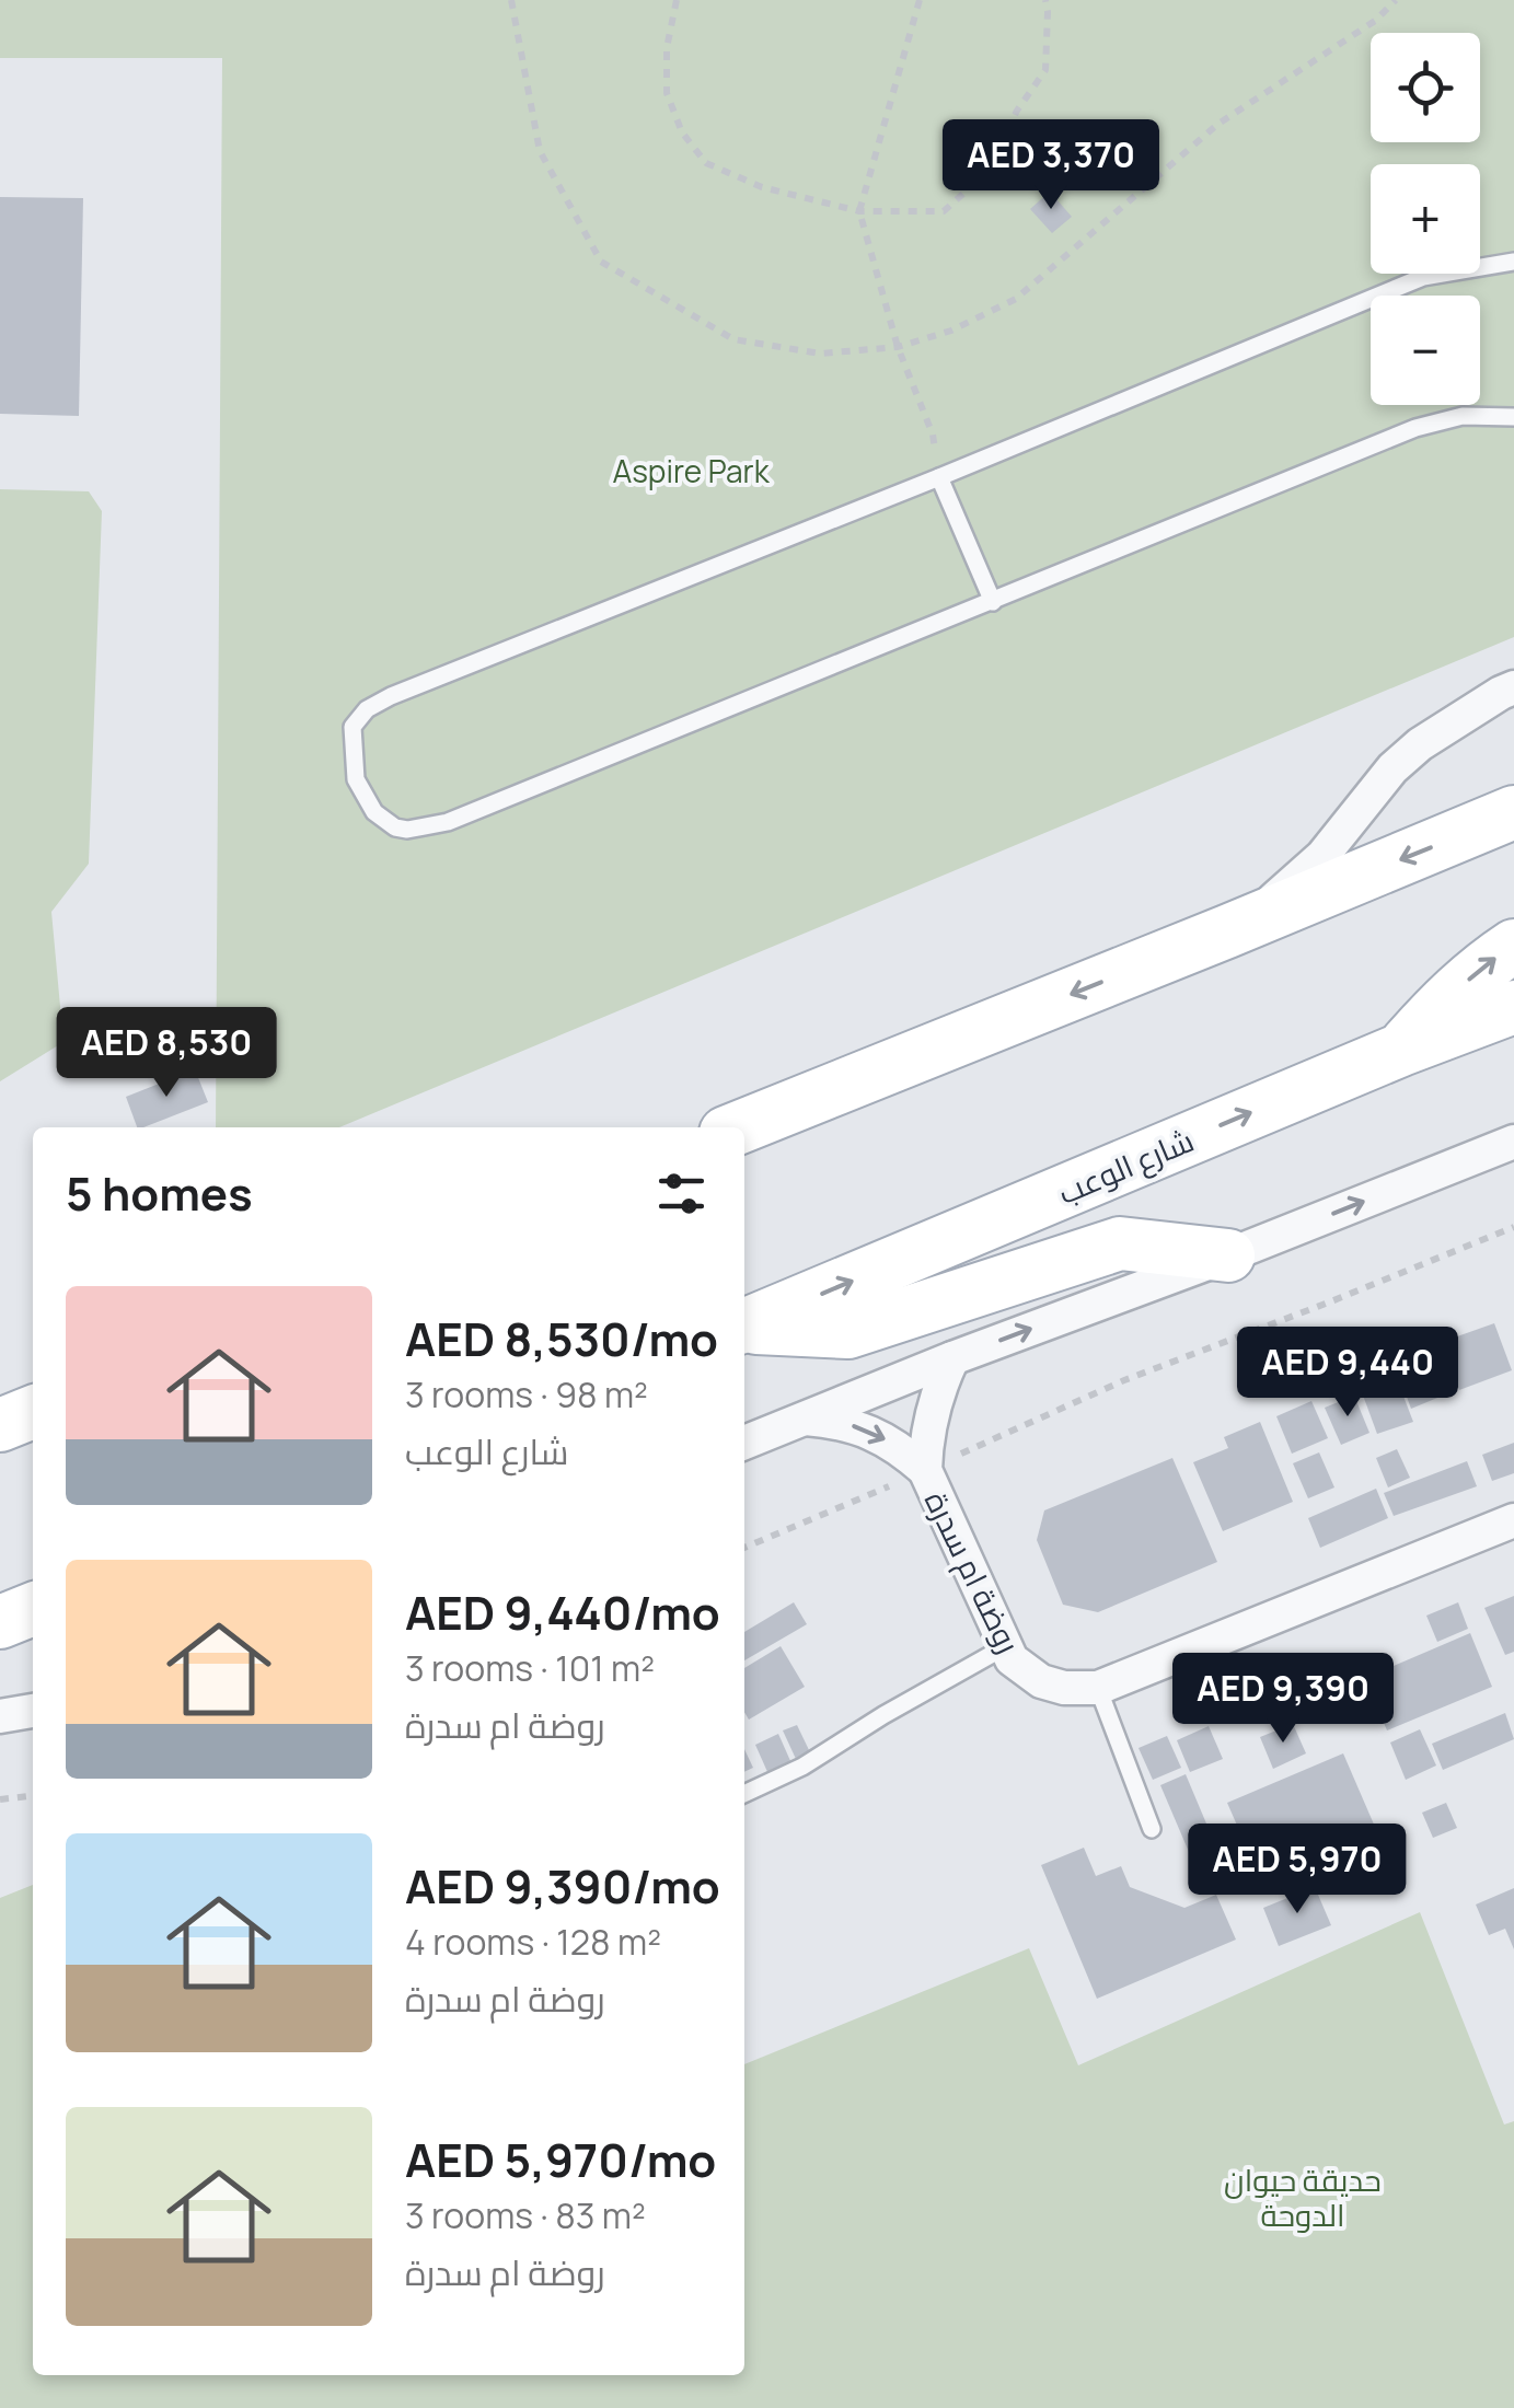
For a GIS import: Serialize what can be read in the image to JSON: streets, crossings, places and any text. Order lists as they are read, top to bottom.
{
  "streets": {
    "main road": ["شارع الوعب"],
    "street": ["روضة ام سدرة"]
  },
  "parks": ["Aspire Park", "حديقة حيوان الدوحة"],
  "page": {
    "map_buttons": ["+", "−"],
    "price": [
      "AED 3,370",
      "AED 8,530",
      "AED 9,440",
      "AED 9,390",
      "AED 5,970"
    ],
    "heading": "5 homes",
    "list": [
      {
        "name": "AED 8,530/mo",
        "note": "3 rooms · 98 m² · شارع الوعب"
      },
      {
        "name": "AED 9,440/mo",
        "note": "3 rooms · 101 m² · روضة ام سدرة"
      },
      {
        "name": "AED 9,390/mo",
        "note": "4 rooms · 128 m² · روضة ام سدرة"
      },
      {
        "name": "AED 5,970/mo",
        "note": "3 rooms · 83 m² · روضة ام سدرة"
      }
    ]
  }
}
